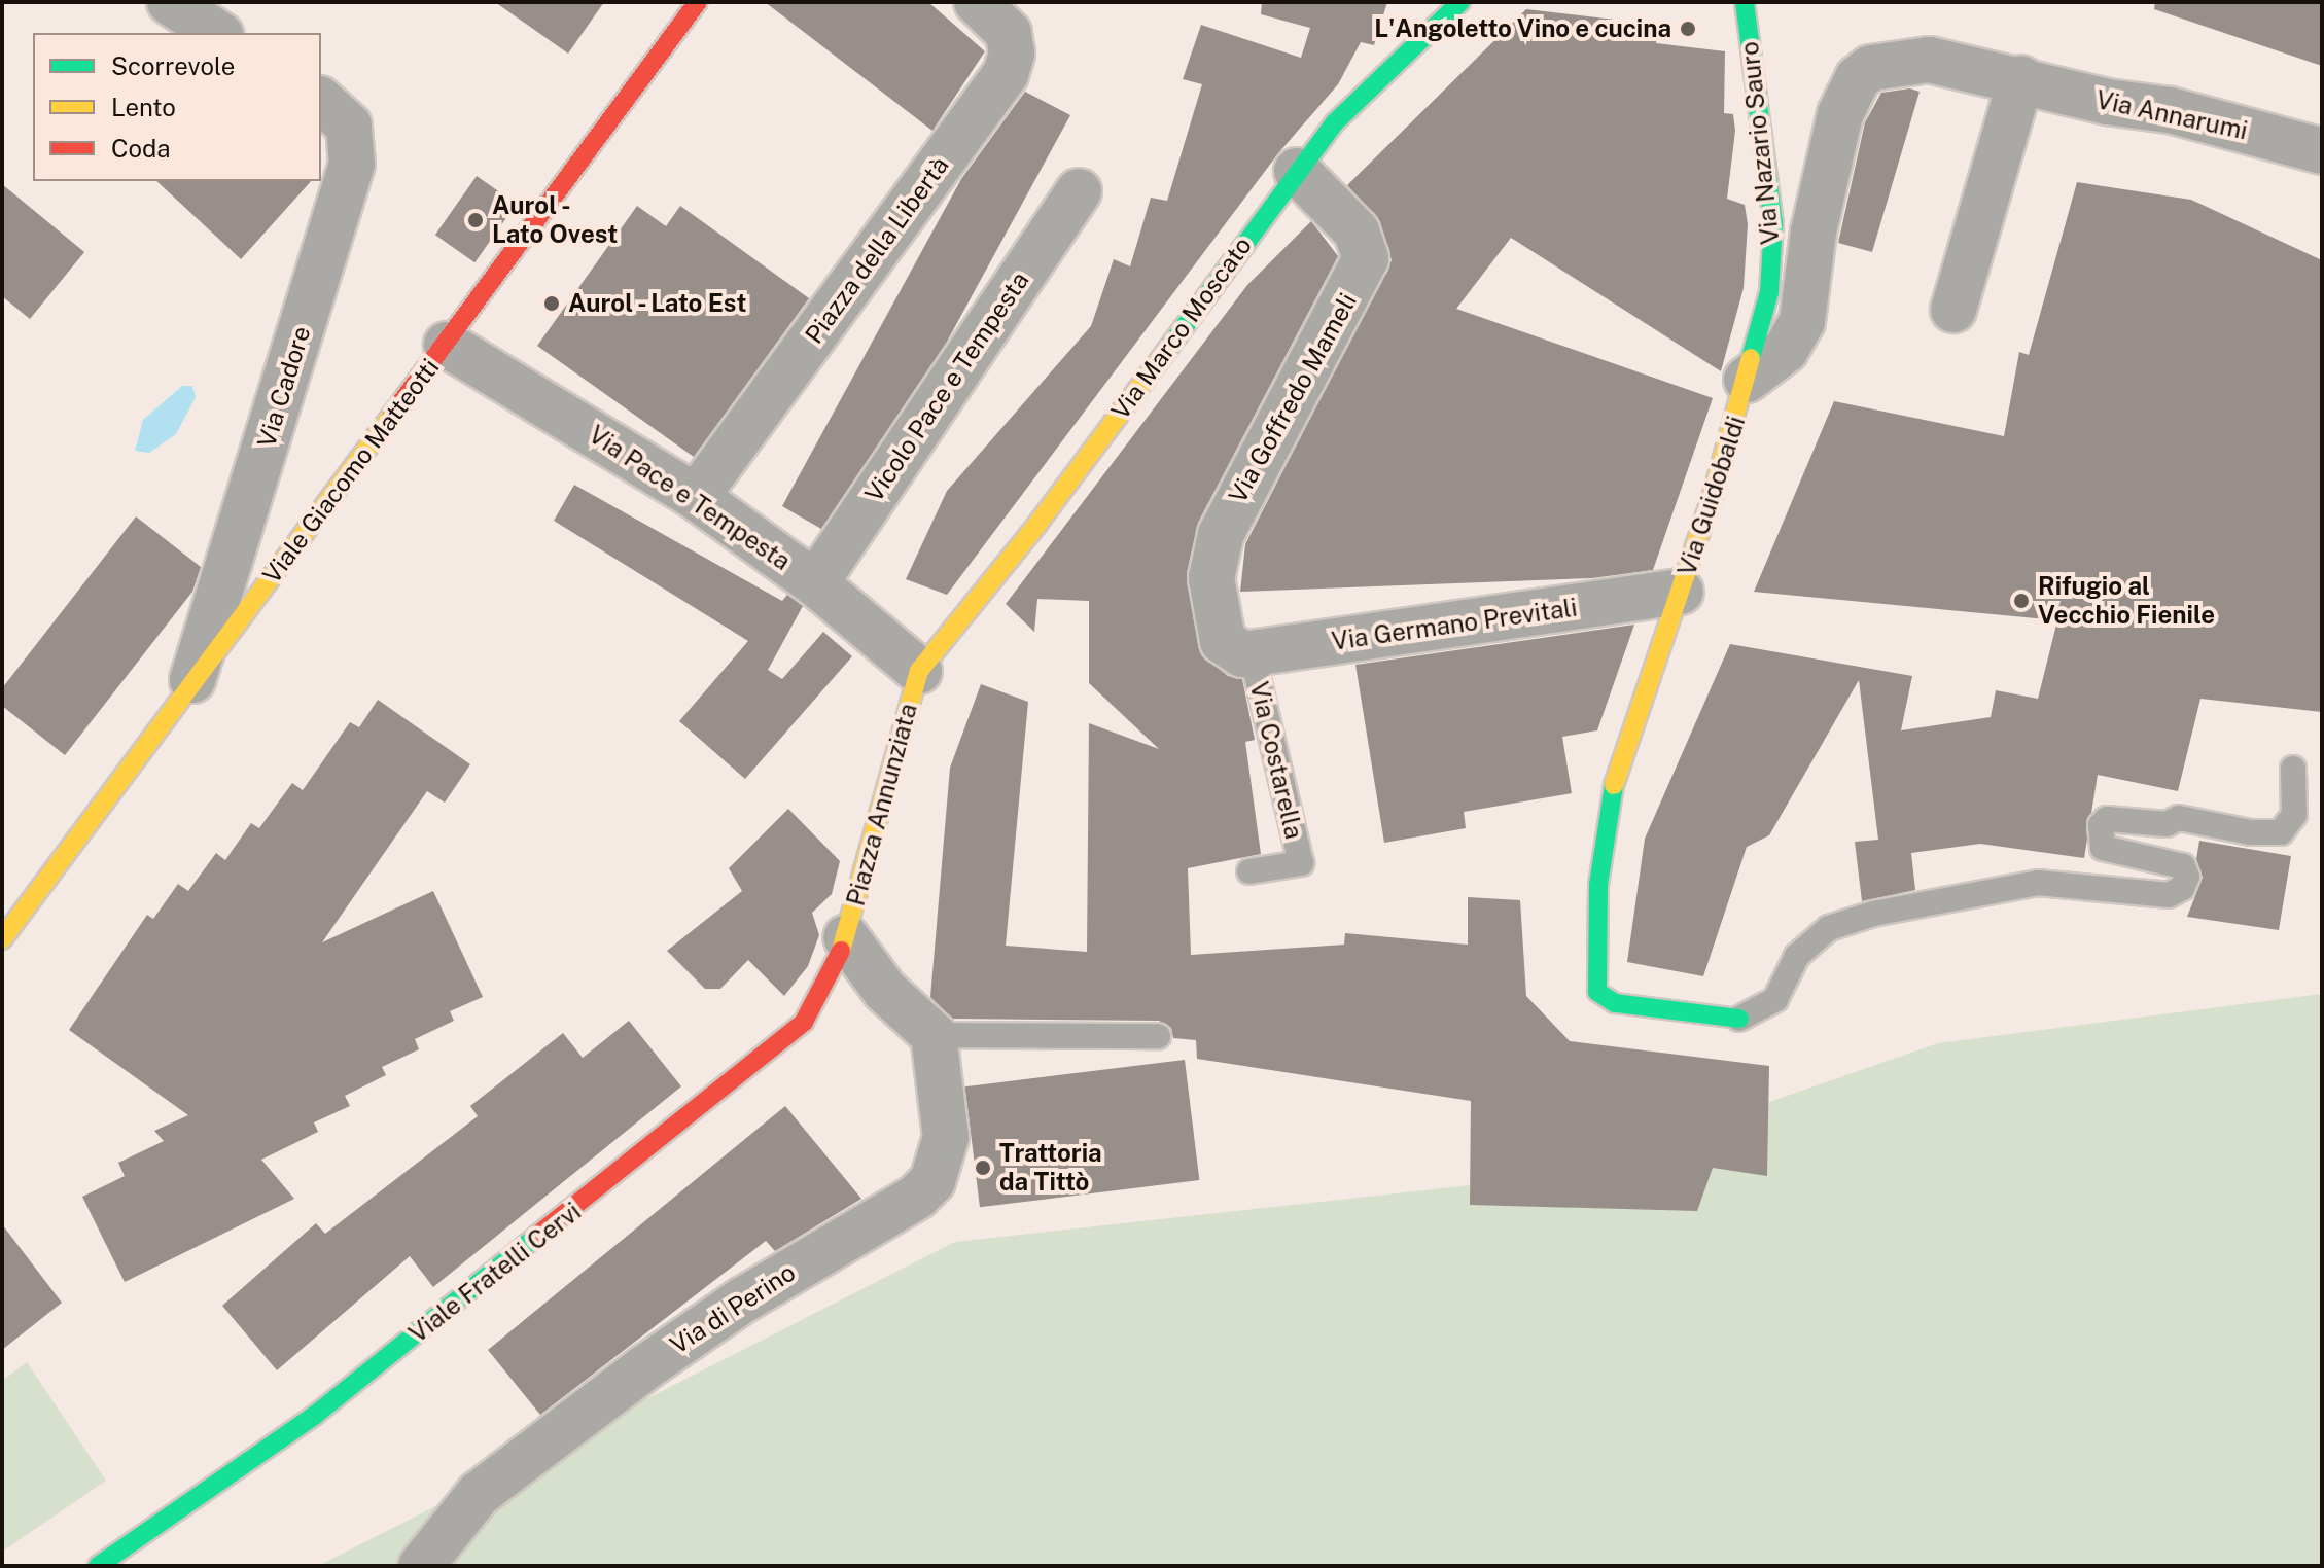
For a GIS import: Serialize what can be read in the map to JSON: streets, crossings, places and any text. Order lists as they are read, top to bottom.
{
  "streets": {
    "street": [
      "Via Annarumi",
      "Via Nazario Sauro",
      "Piazza della Libertà",
      "Via Marco Moscato",
      "Via Cadore",
      "Vicolo Pace e Tempesta",
      "Via Goffredo Mameli",
      "Viale Giacomo Matteotti",
      "Via Guidobaldi",
      "Via Pace e Tempesta",
      "Via Germano Previtali",
      "Piazza Annunziata",
      "Viale Fratelli Cervi",
      "Via di Perino"
    ],
    "lane": ["Via Costarella"]
  },
  "crossings": [
    ["Via Annarumi", "Via Nazario Sauro"],
    ["Via Annarumi", "Via Guidobaldi"],
    ["Via Nazario Sauro", "Via Guidobaldi"],
    ["Piazza della Libertà", "Via Pace e Tempesta"],
    ["Via Marco Moscato", "Via Goffredo Mameli"],
    ["Via Marco Moscato", "Via Pace e Tempesta"],
    ["Via Marco Moscato", "Piazza Annunziata"],
    ["Via Cadore", "Viale Giacomo Matteotti"],
    ["Vicolo Pace e Tempesta", "Via Pace e Tempesta"],
    ["Via Goffredo Mameli", "Via Germano Previtali"],
    ["Via Goffredo Mameli", "Via Costarella"],
    ["Viale Giacomo Matteotti", "Via Pace e Tempesta"],
    ["Via Guidobaldi", "Via Germano Previtali"],
    ["Via Pace e Tempesta", "Piazza Annunziata"],
    ["Via Germano Previtali", "Via Costarella"],
    ["Piazza Annunziata", "Viale Fratelli Cervi"]
  ],
  "places": [
    "L'Angoletto Vino e cucina",
    "Aurol - Lato Ovest",
    "Aurol - Lato Est",
    "Rifugio al Vecchio Fienile",
    "Trattoria da Tittò"
  ],
  "legend": ["Scorrevole", "Lento", "Coda"]
}
